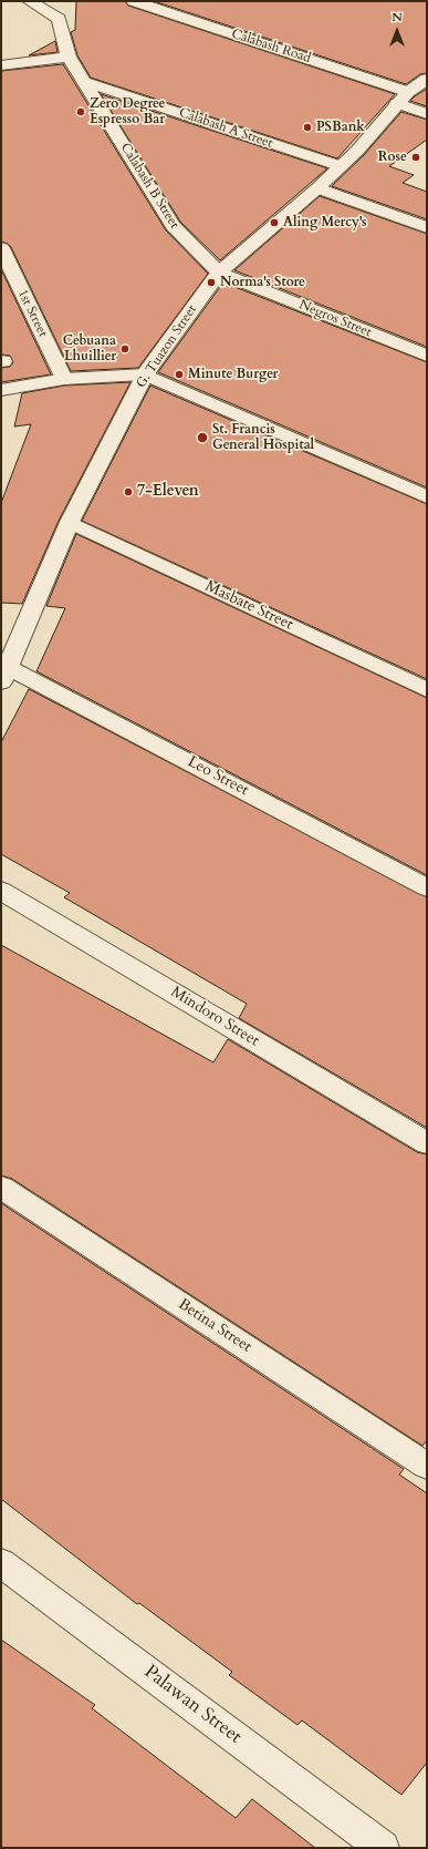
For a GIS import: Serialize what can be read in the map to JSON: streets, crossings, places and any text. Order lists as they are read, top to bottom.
{
  "streets": {
    "street": [
      "Calabash Road",
      "Calabash A Street",
      "Calabash B Street",
      "1st Street",
      "Negros Street",
      "G. Tuazon Street",
      "Masbate Street",
      "Leo Street",
      "Mindoro Street",
      "Betina Street",
      "Palawan Street"
    ]
  },
  "crossings": [
    ["Calabash Road", "G. Tuazon Street"],
    ["Calabash A Street", "Calabash B Street"],
    ["Calabash A Street", "G. Tuazon Street"],
    ["Calabash B Street", "Negros Street"],
    ["Calabash B Street", "G. Tuazon Street"],
    ["Negros Street", "G. Tuazon Street"],
    ["G. Tuazon Street", "Masbate Street"],
    ["G. Tuazon Street", "Leo Street"]
  ],
  "places": [
    "Zero Degree Espresso Bar",
    "PSBank",
    "Rose",
    "Aling Mercy's",
    "Norma's Store",
    "Cebuana Lhuillier",
    "Minute Burger",
    "St. Francis General Hospital",
    "7-Eleven"
  ],
  "north": "top"
}
